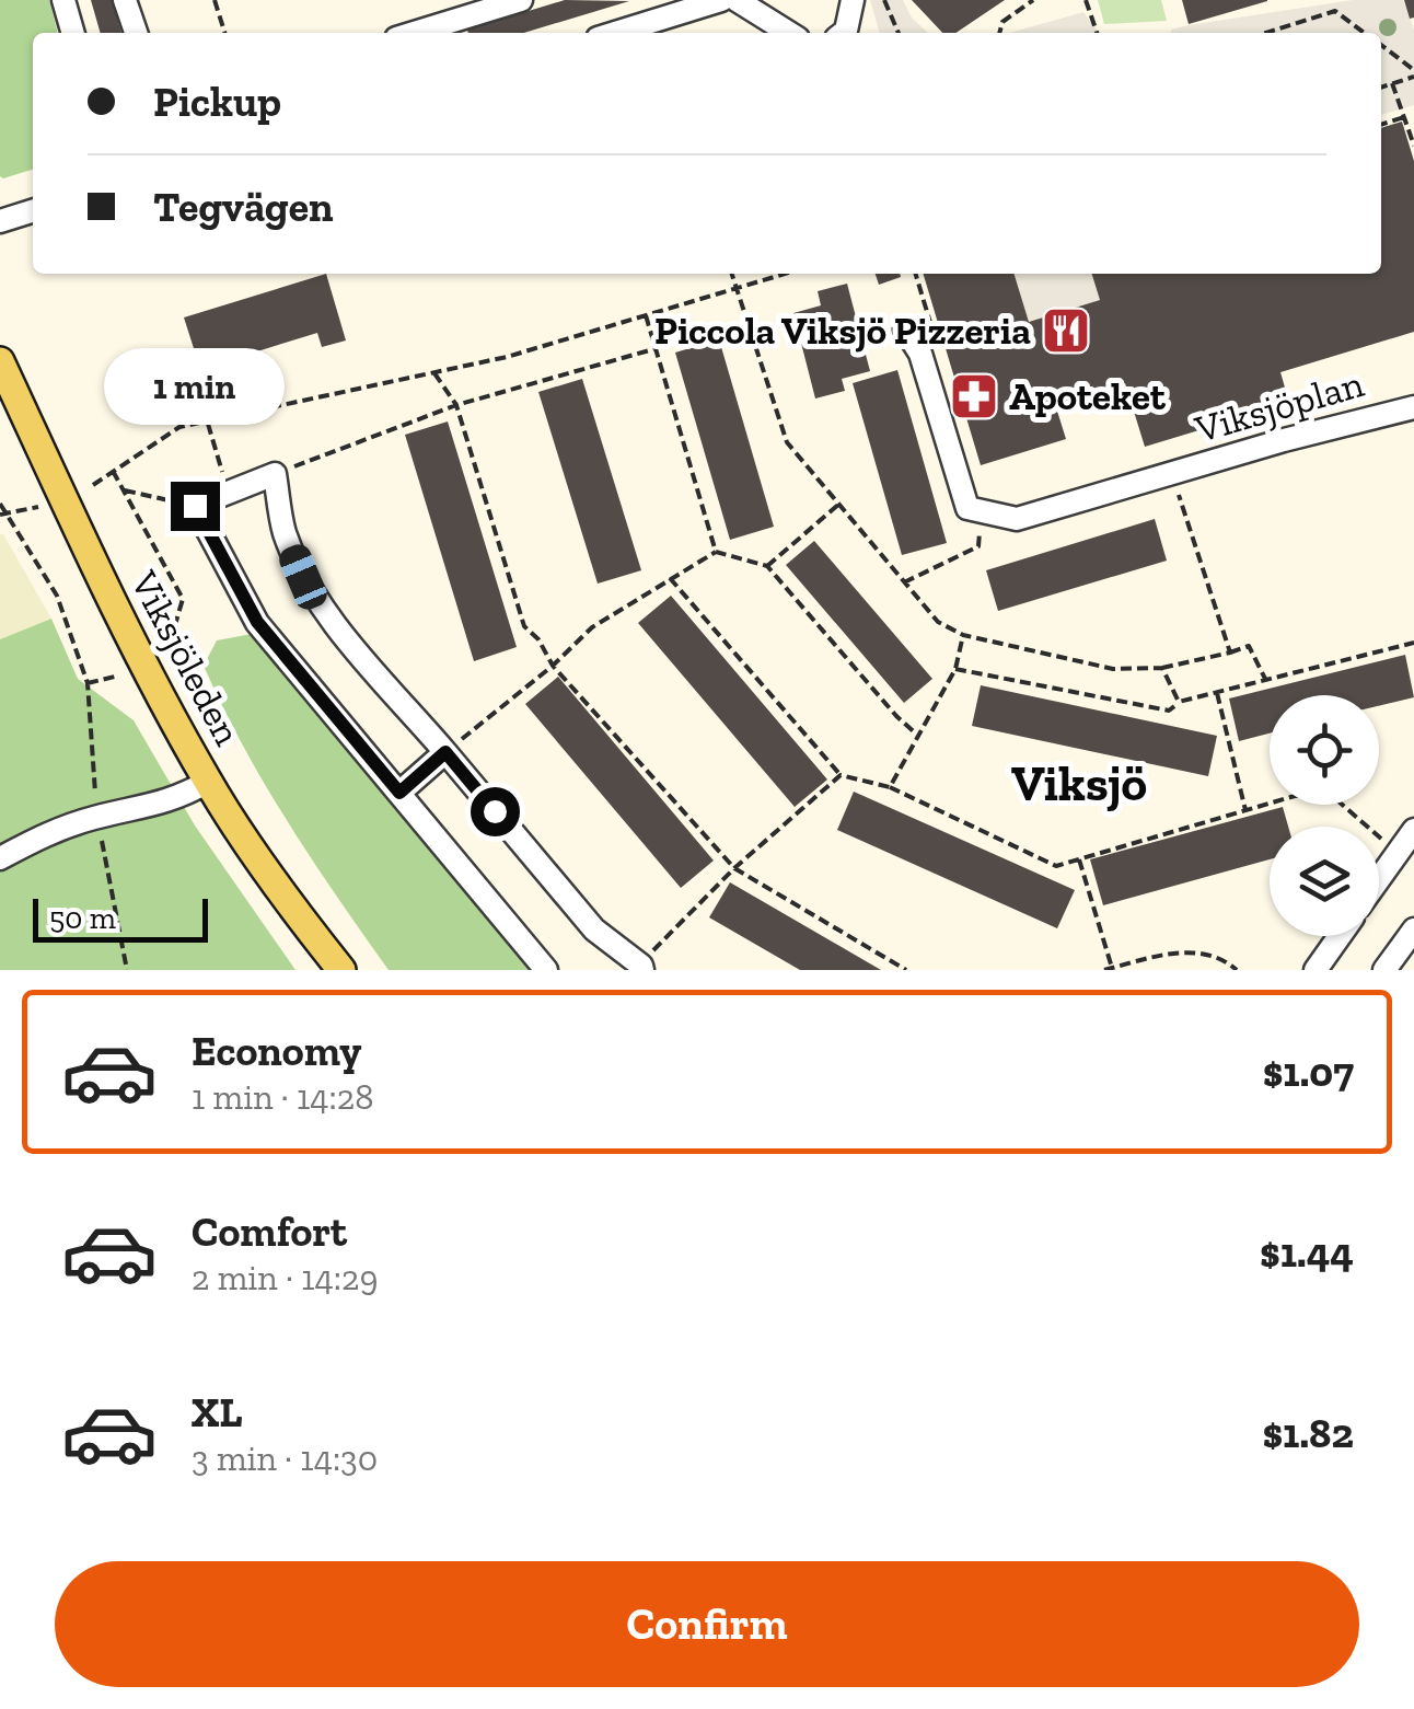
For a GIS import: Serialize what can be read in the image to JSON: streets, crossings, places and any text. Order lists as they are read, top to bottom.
{
  "streets": {
    "main road": ["Viksjöleden"],
    "street": ["Viksjöplan"]
  },
  "districts": ["Viksjö"],
  "places": {
    "restaurant": ["Piccola Viksjö Pizzeria"],
    "pharmacy": ["Apoteket"]
  },
  "scale_bar": "50 m",
  "page": {
    "banner": ["Pickup", "Tegvägen"],
    "bubble": "1 min",
    "scale": "50 m",
    "list": [
      {
        "name": "Economy",
        "note": "1 min · 14:28",
        "value": "$1.07"
      },
      {
        "name": "Comfort",
        "note": "2 min · 14:29",
        "value": "$1.44"
      },
      {
        "name": "XL",
        "note": "3 min · 14:30",
        "value": "$1.82"
      }
    ],
    "buttons": "Confirm"
  }
}
